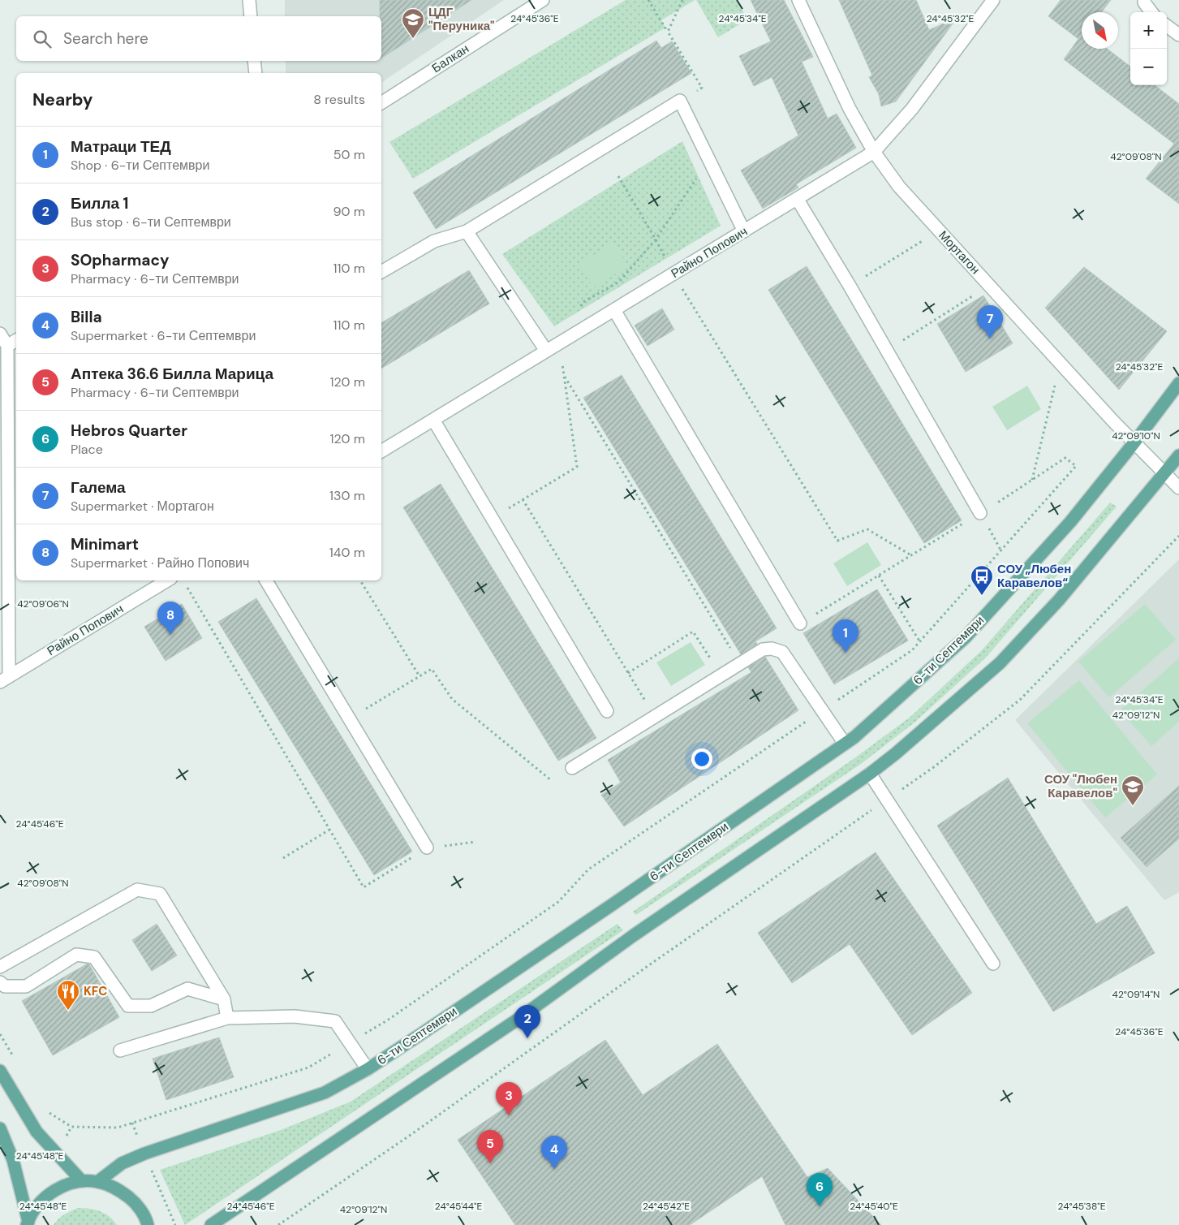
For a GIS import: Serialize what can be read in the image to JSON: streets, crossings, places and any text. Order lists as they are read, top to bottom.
{
  "streets": {
    "main road": ["6-ти Септември"],
    "street": ["Балкан", "Райно Попович", "Мортагон"]
  },
  "crossings": [
    ["Райно Попович", "Мортагон"],
    ["Мортагон", "6-ти Септември"]
  ],
  "places": {
    "school or university": ["ЦДГ \"Перуника\"", "СОУ \"Любен Каравелов\""],
    "bus stop": ["СОУ „Любен Каравелов“"],
    "restaurant": ["KFC"]
  },
  "north": "bottom right",
  "page": {
    "map_buttons": ["+", "−"],
    "search": "Search here",
    "heading": ["Nearby", "8 results"],
    "list": [
      {
        "mark": "1",
        "name": "Матраци ТЕД",
        "note": "Shop · 6-ти Септември",
        "value": "50 m"
      },
      {
        "mark": "2",
        "name": "Билла 1",
        "note": "Bus stop · 6-ти Септември",
        "value": "90 m"
      },
      {
        "mark": "3",
        "name": "SOpharmacy",
        "note": "Pharmacy · 6-ти Септември",
        "value": "110 m"
      },
      {
        "mark": "4",
        "name": "Billa",
        "note": "Supermarket · 6-ти Септември",
        "value": "110 m"
      },
      {
        "mark": "5",
        "name": "Аптека 36.6 Билла Марица",
        "note": "Pharmacy · 6-ти Септември",
        "value": "120 m"
      },
      {
        "mark": "6",
        "name": "Hebros Quarter",
        "note": "Place",
        "value": "120 m"
      },
      {
        "mark": "7",
        "name": "Галема",
        "note": "Supermarket · Мортагон",
        "value": "130 m"
      },
      {
        "mark": "8",
        "name": "Minimart",
        "note": "Supermarket · Райно Попович",
        "value": "140 m"
      }
    ],
    "pins": [
      "7",
      "8",
      "1",
      "2",
      "3",
      "5",
      "4",
      "6"
    ]
  },
  "coordinates": [
    "24°45'36\"E",
    "24°45'34\"E",
    "24°45'32\"E",
    "42°09'08\"N",
    "42°09'10\"N",
    "42°09'06\"N",
    "42°09'12\"N",
    "24°45'46\"E",
    "42°09'14\"N",
    "24°45'48\"E",
    "24°45'44\"E",
    "24°45'42\"E",
    "24°45'40\"E",
    "24°45'38\"E"
  ]
}
